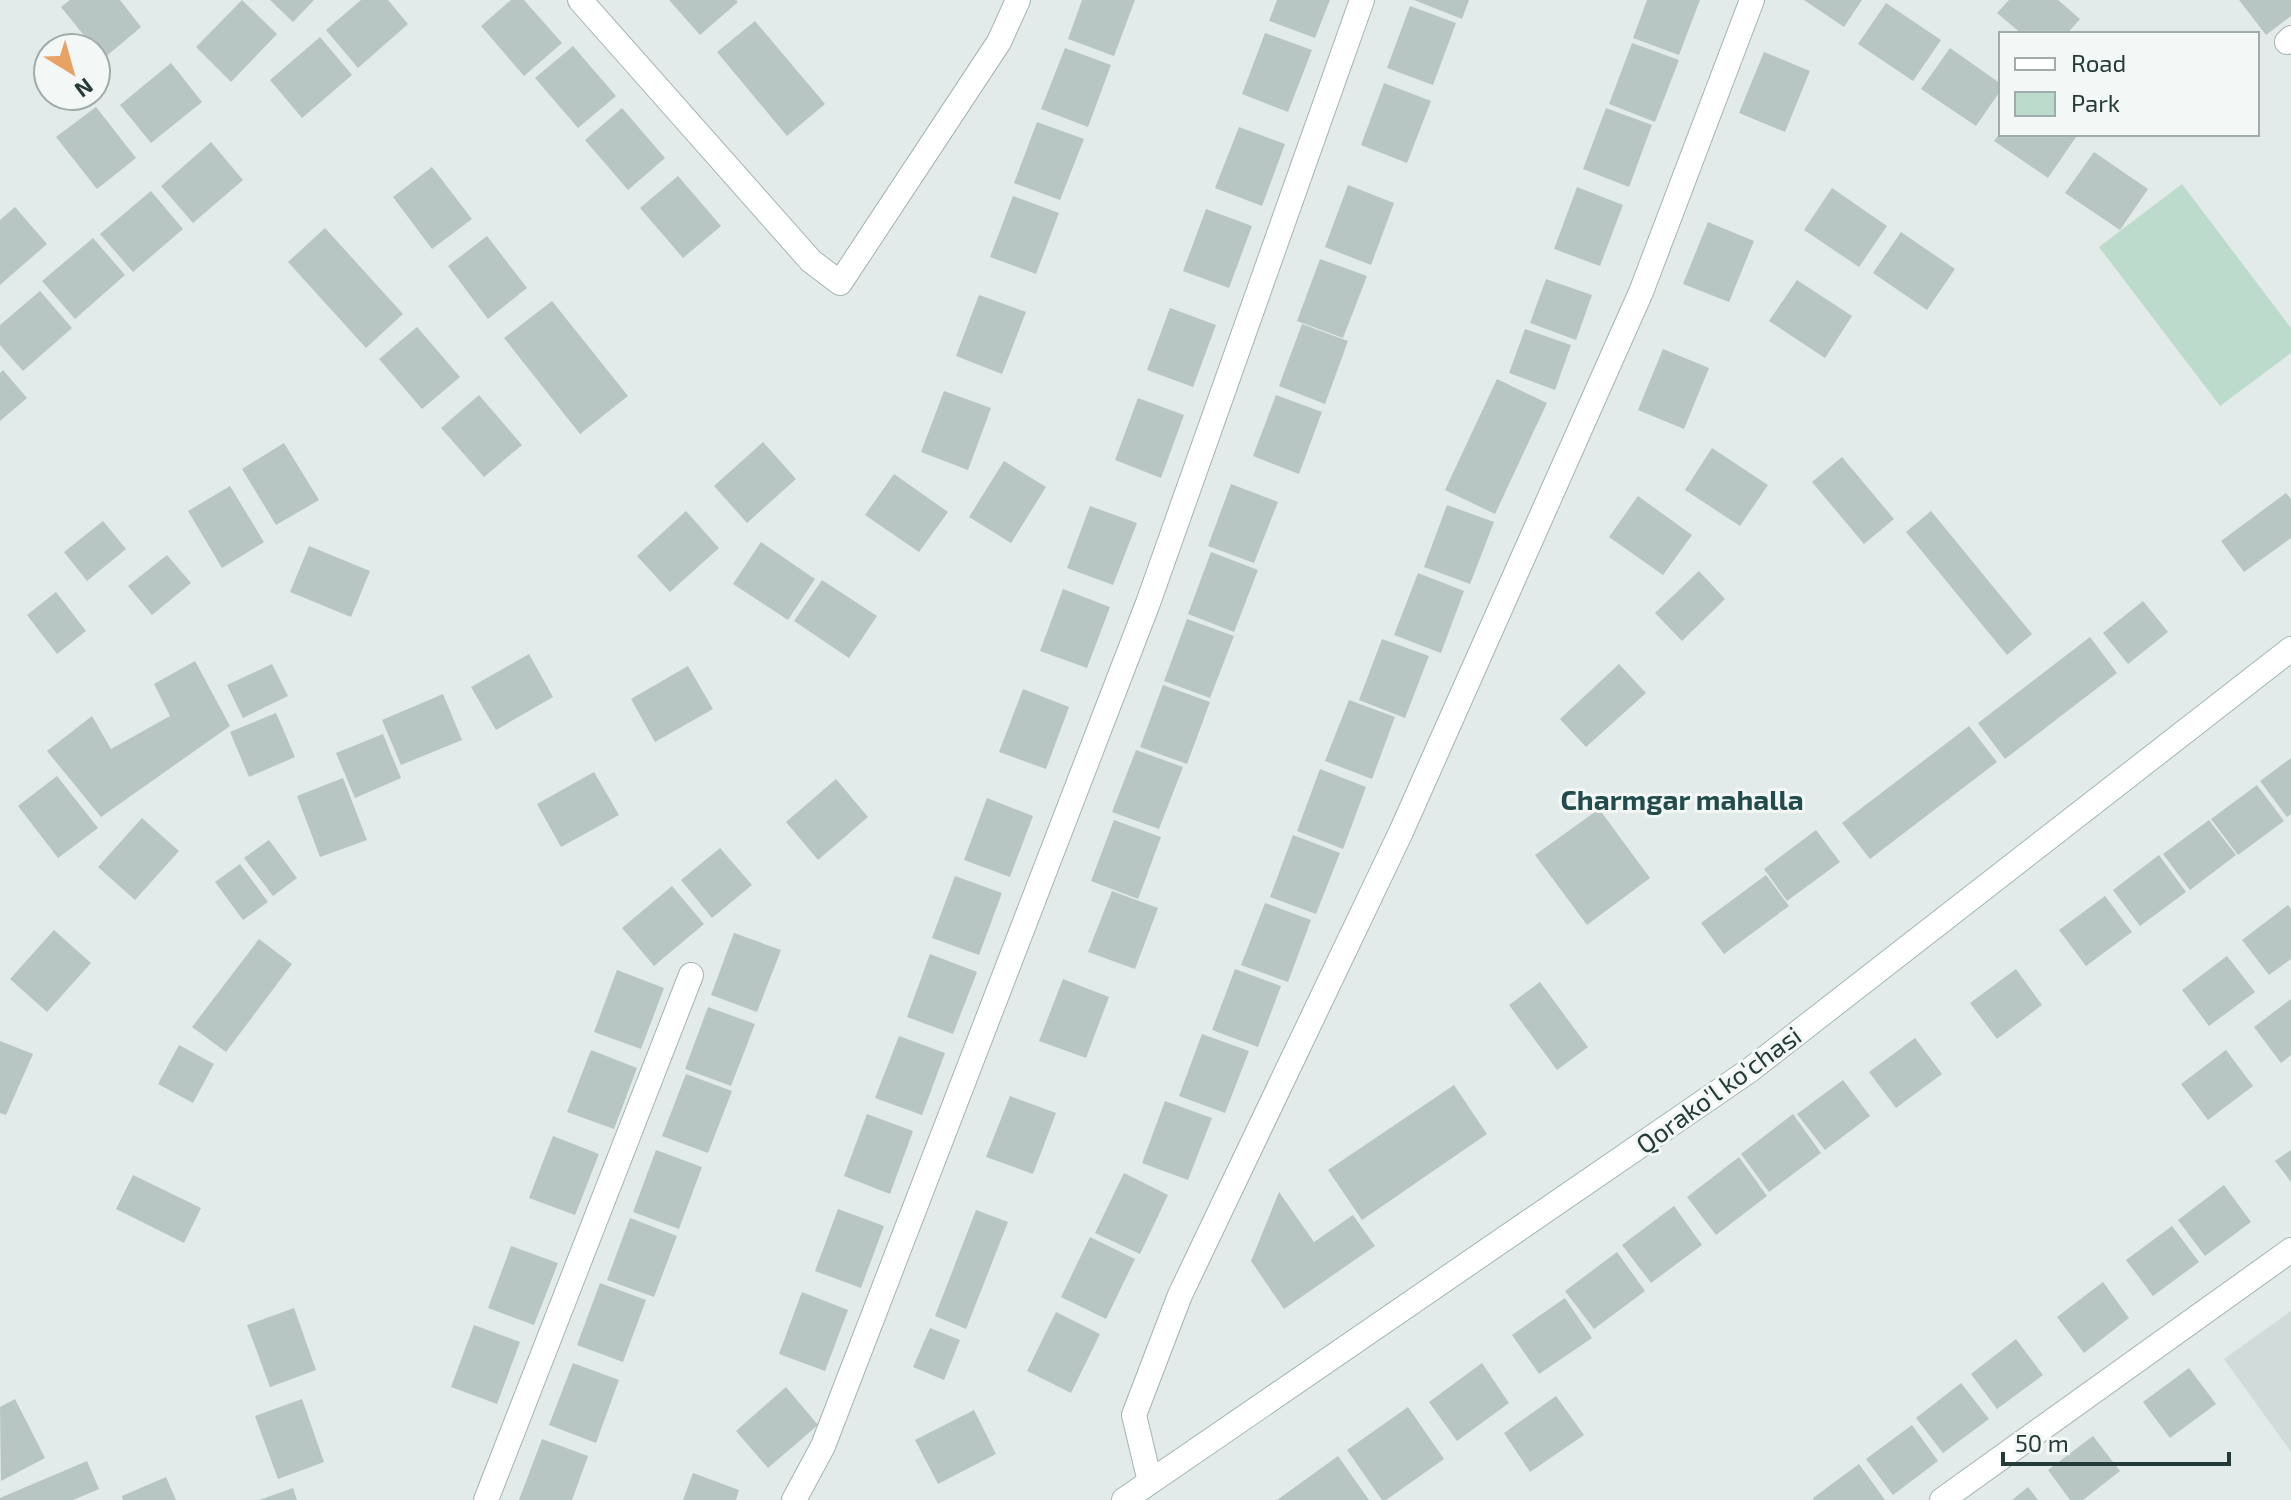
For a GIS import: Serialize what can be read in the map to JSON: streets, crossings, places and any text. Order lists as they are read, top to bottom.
{
  "streets": {
    "street": ["Qorako'l ko'chasi"]
  },
  "districts": ["Charmgar mahalla"],
  "legend": ["Road", "Park"],
  "scale_bar": "50 m",
  "north": "bottom right"
}
